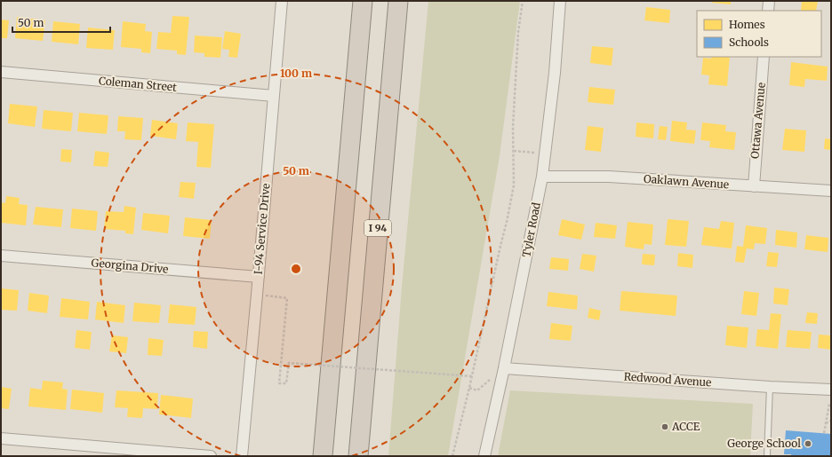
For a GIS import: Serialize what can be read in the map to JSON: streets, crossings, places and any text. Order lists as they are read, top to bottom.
{
  "streets": {
    "highway": ["I 94"],
    "street": [
      "Coleman Street",
      "Ottawa Avenue",
      "Oaklawn Avenue",
      "I-94 Service Drive",
      "Tyler Road",
      "Georgina Drive",
      "Redwood Avenue"
    ]
  },
  "crossings": [
    ["Coleman Street", "I-94 Service Drive"],
    ["Ottawa Avenue", "Oaklawn Avenue"],
    ["Oaklawn Avenue", "Tyler Road"],
    ["I-94 Service Drive", "Georgina Drive"],
    ["Tyler Road", "Redwood Avenue"]
  ],
  "places": ["ACCE", "George School"],
  "legend": ["Homes", "Schools"],
  "scale_bar": "50 m",
  "rings": ["100 m", "50 m"]
}
